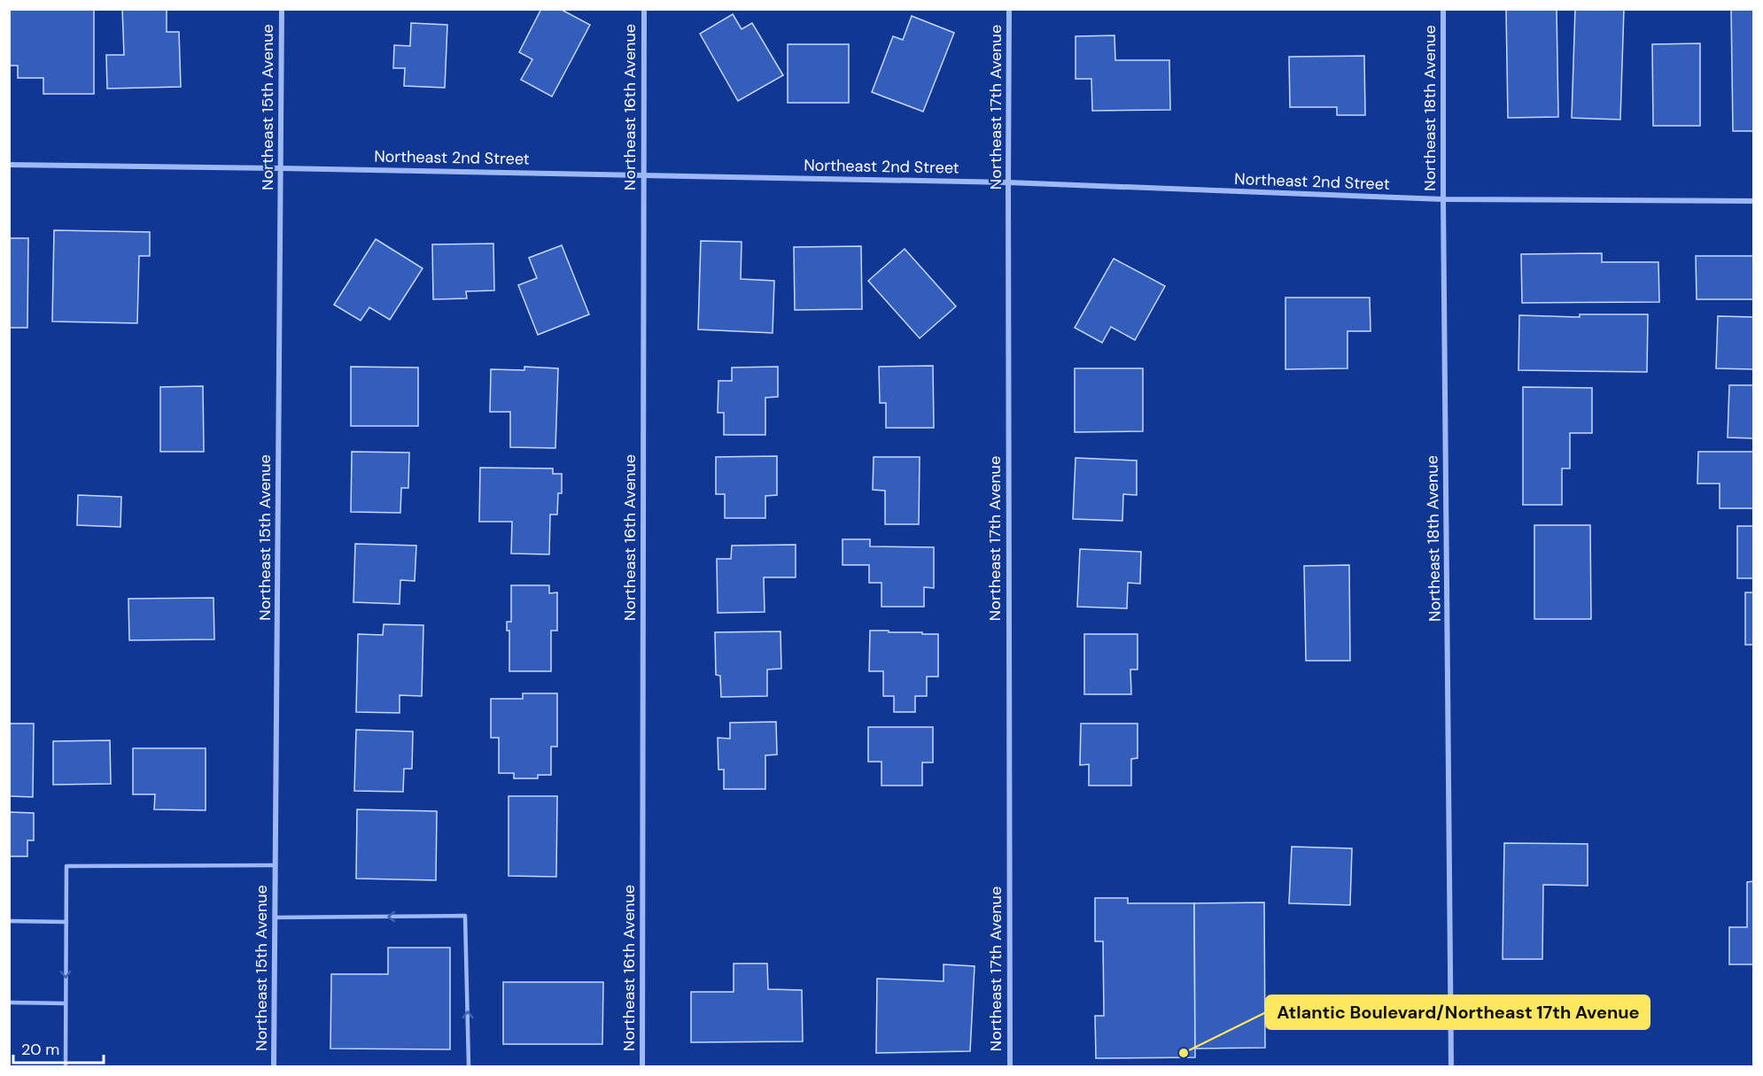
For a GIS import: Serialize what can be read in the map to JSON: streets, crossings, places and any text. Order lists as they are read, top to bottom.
{
  "streets": {
    "street": [
      "Northeast 15th Avenue",
      "Northeast 16th Avenue",
      "Northeast 17th Avenue",
      "Northeast 18th Avenue",
      "Northeast 2nd Street"
    ]
  },
  "crossings": [
    ["Northeast 15th Avenue", "Northeast 2nd Street"],
    ["Northeast 16th Avenue", "Northeast 2nd Street"],
    ["Northeast 17th Avenue", "Northeast 2nd Street"],
    ["Northeast 18th Avenue", "Northeast 2nd Street"]
  ],
  "places": ["Atlantic Boulevard/Northeast 17th Avenue"],
  "scale_bar": "20 m"
}
